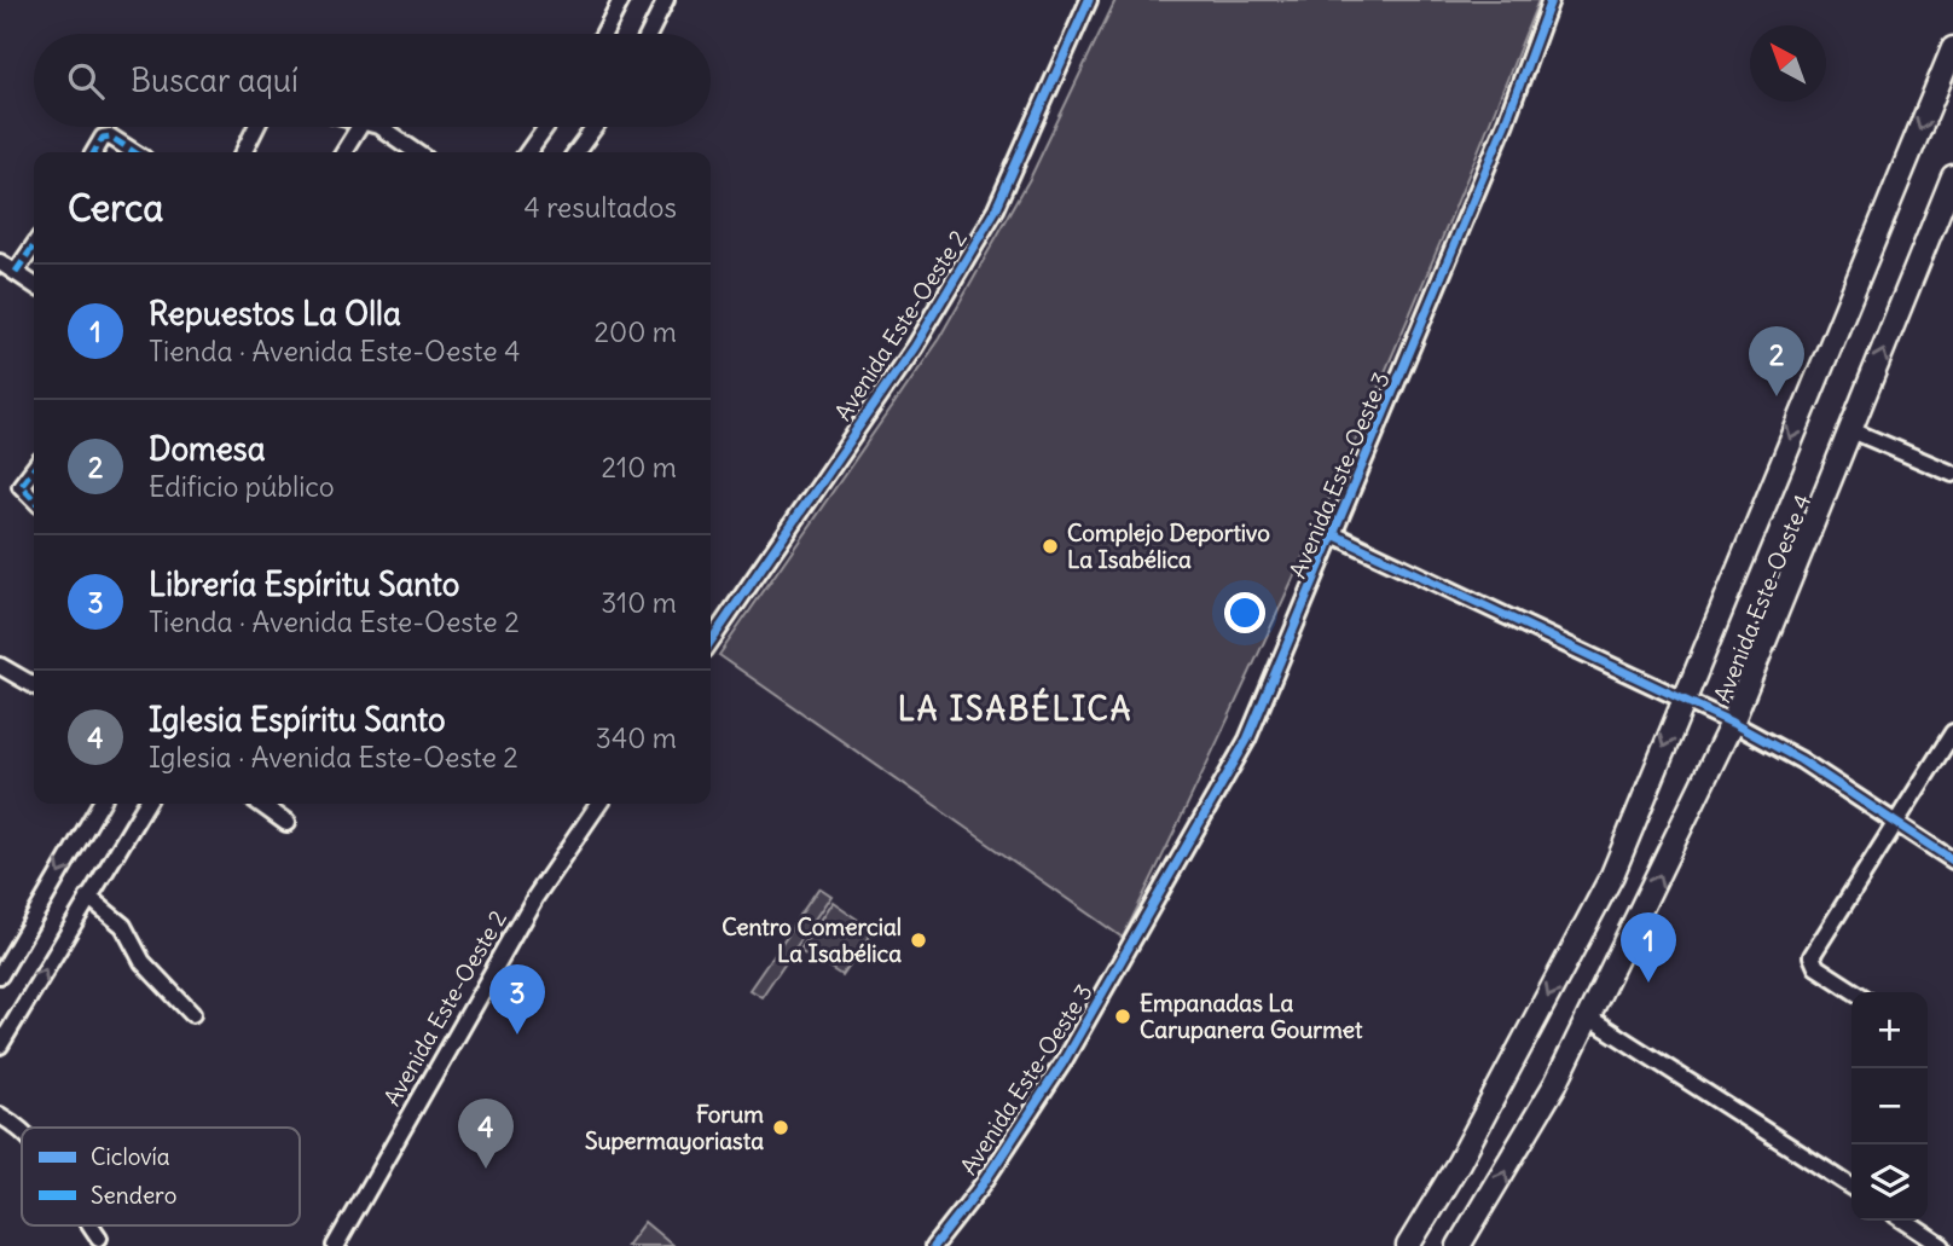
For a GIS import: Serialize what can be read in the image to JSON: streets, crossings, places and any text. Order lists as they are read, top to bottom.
{
  "streets": {
    "main road": ["Avenida Este-Oeste 4"],
    "street": ["Avenida Este-Oeste 2", "Avenida Este-Oeste 3"]
  },
  "districts": ["LA ISABÉLICA"],
  "places": [
    "Complejo Deportivo La Isabélica",
    "Centro Comercial La Isabélica",
    "Empanadas La Carupanera Gourmet",
    "Forum Supermayoriasta"
  ],
  "legend": ["Ciclovía", "Sendero"],
  "north": "top left",
  "page": {
    "search": "Buscar aquí",
    "heading": ["Cerca", "4 resultados"],
    "list": [
      {
        "mark": "1",
        "name": "Repuestos La Olla",
        "note": "Tienda · Avenida Este-Oeste 4",
        "value": "200 m"
      },
      {
        "mark": "2",
        "name": "Domesa",
        "note": "Edificio público",
        "value": "210 m"
      },
      {
        "mark": "3",
        "name": "Librería Espíritu Santo",
        "note": "Tienda · Avenida Este-Oeste 2",
        "value": "310 m"
      },
      {
        "mark": "4",
        "name": "Iglesia Espíritu Santo",
        "note": "Iglesia · Avenida Este-Oeste 2",
        "value": "340 m"
      }
    ],
    "pins": [
      "2",
      "1",
      "3",
      "4"
    ],
    "map_buttons": ["+", "−"]
  }
}
